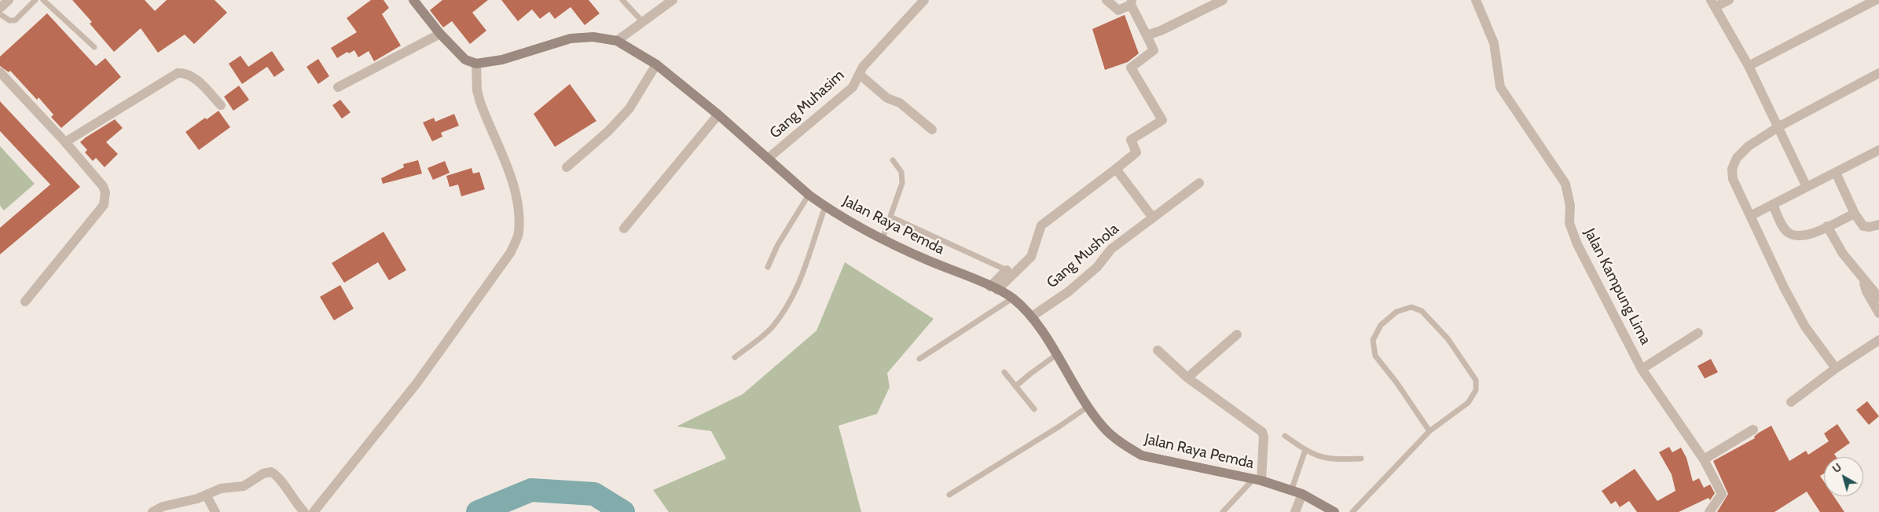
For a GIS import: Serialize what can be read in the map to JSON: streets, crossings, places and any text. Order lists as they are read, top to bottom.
{
  "streets": {
    "main road": ["Jalan Raya Pemda"],
    "street": ["Gang Muhasim", "Gang Mushola", "Jalan Kampung Lima"]
  },
  "crossings": [
    ["Gang Muhasim", "Jalan Raya Pemda"],
    ["Jalan Raya Pemda", "Gang Mushola"]
  ],
  "north": "top left"
}
